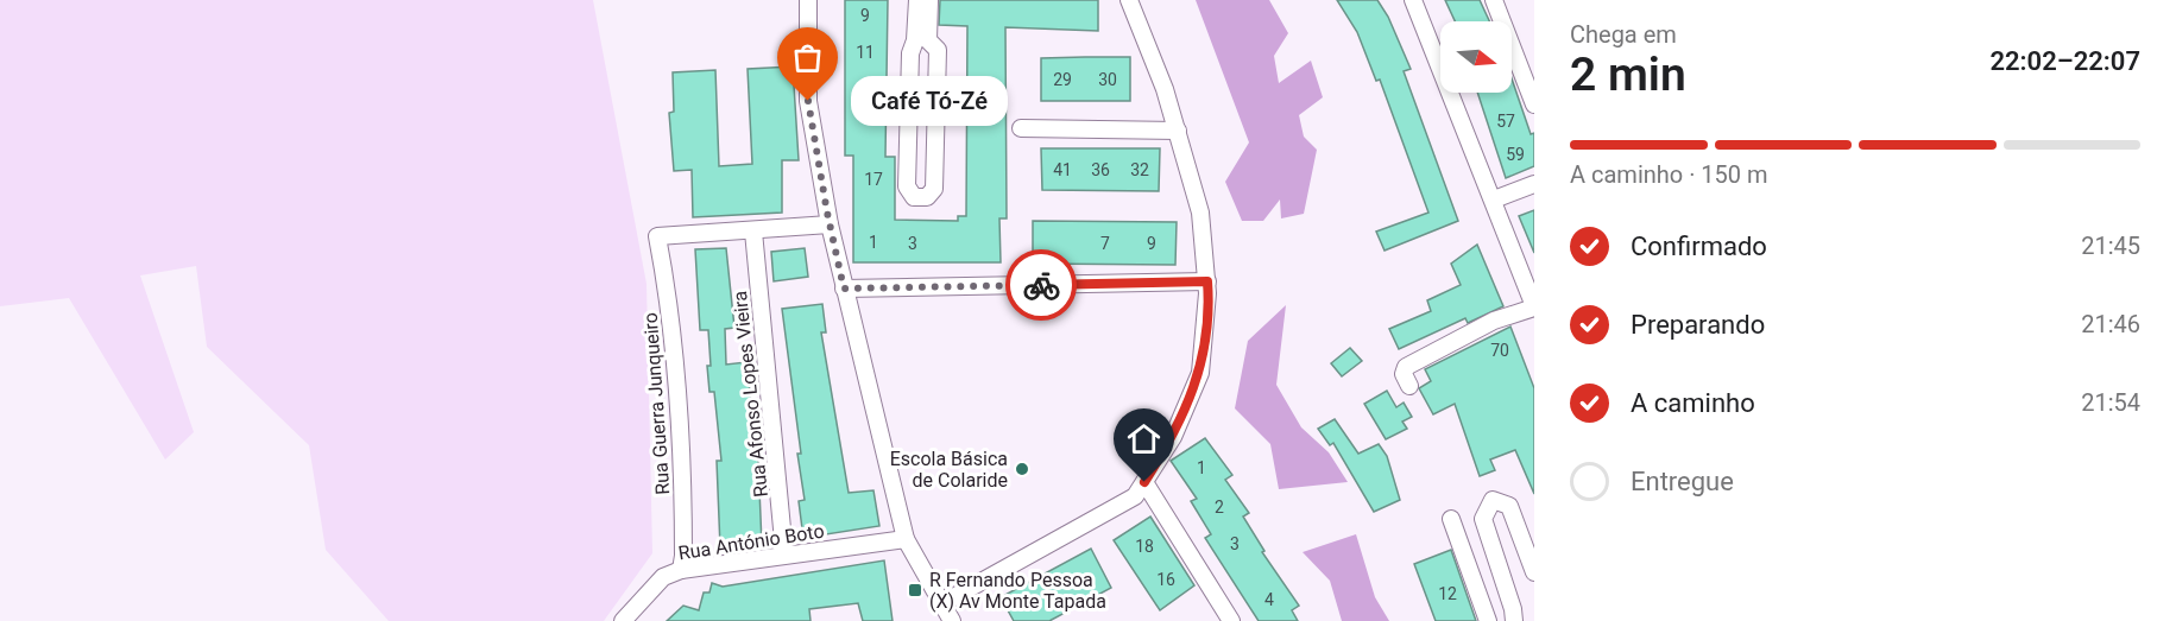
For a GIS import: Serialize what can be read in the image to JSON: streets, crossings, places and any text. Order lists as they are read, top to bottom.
{
  "streets": {
    "street": ["Rua Afonso Lopes Vieira", "Rua Guerra Junqueiro", "Rua António Boto"]
  },
  "crossings": [
    ["Rua Afonso Lopes Vieira", "Rua Guerra Junqueiro"],
    ["Rua Afonso Lopes Vieira", "Rua António Boto"],
    ["Rua Guerra Junqueiro", "Rua António Boto"]
  ],
  "places": {
    "other": ["Café Tó-Zé", "Escola Básica de Colaride"],
    "transit": ["R Fernando Pessoa (X) Av Monte Tapada"]
  },
  "house_numbers": [
    "9",
    "11",
    "29",
    "30",
    "57",
    "59",
    "41",
    "36",
    "32",
    "17",
    "1",
    "3",
    "7",
    "9",
    "70",
    "1",
    "2",
    "3",
    "18",
    "16",
    "12",
    "4"
  ],
  "north": "right",
  "page": {
    "heading": ["2 min", "Chega em", "22:02–22:07"],
    "bubble": "Café Tó-Zé",
    "bar": "A caminho · 150 m",
    "list": [
      ["Confirmado", "21:45"],
      ["Preparando", "21:46"],
      ["A caminho", "21:54"],
      "Entregue"
    ]
  }
}
